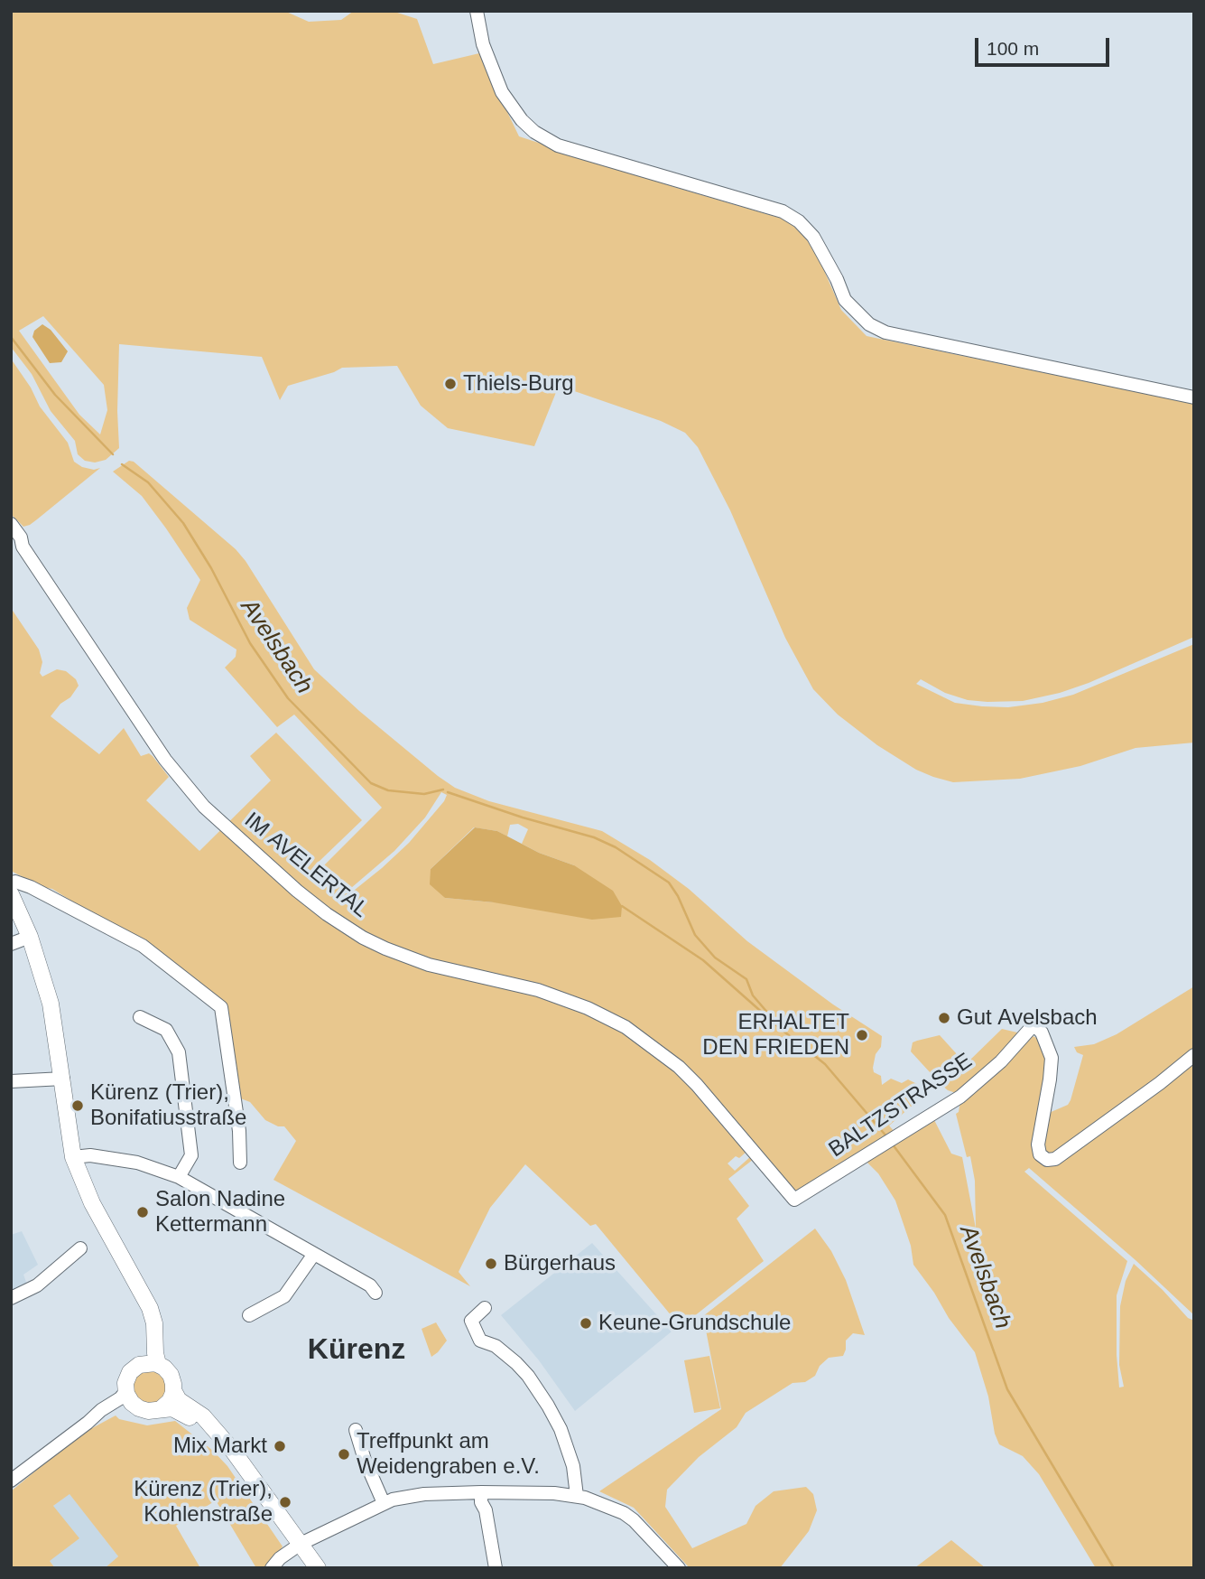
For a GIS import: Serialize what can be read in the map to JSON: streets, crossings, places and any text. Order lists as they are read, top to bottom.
{
  "streets": {
    "street": ["IM AVELERTAL", "BALTZSTRASSE"]
  },
  "crossings": [
    ["IM AVELERTAL", "BALTZSTRASSE"]
  ],
  "districts": ["Kürenz"],
  "water": ["Avelsbach"],
  "places": [
    "Thiels-Burg",
    "Gut Avelsbach",
    "ERHALTET DEN FRIEDEN",
    "Kürenz (Trier), Bonifatiusstraße",
    "Salon Nadine Kettermann",
    "Bürgerhaus",
    "Keune-Grundschule",
    "Mix Markt",
    "Treffpunkt am Weidengraben e.V.",
    "Kürenz (Trier), Kohlenstraße"
  ],
  "scale_bar": "100 m"
}
